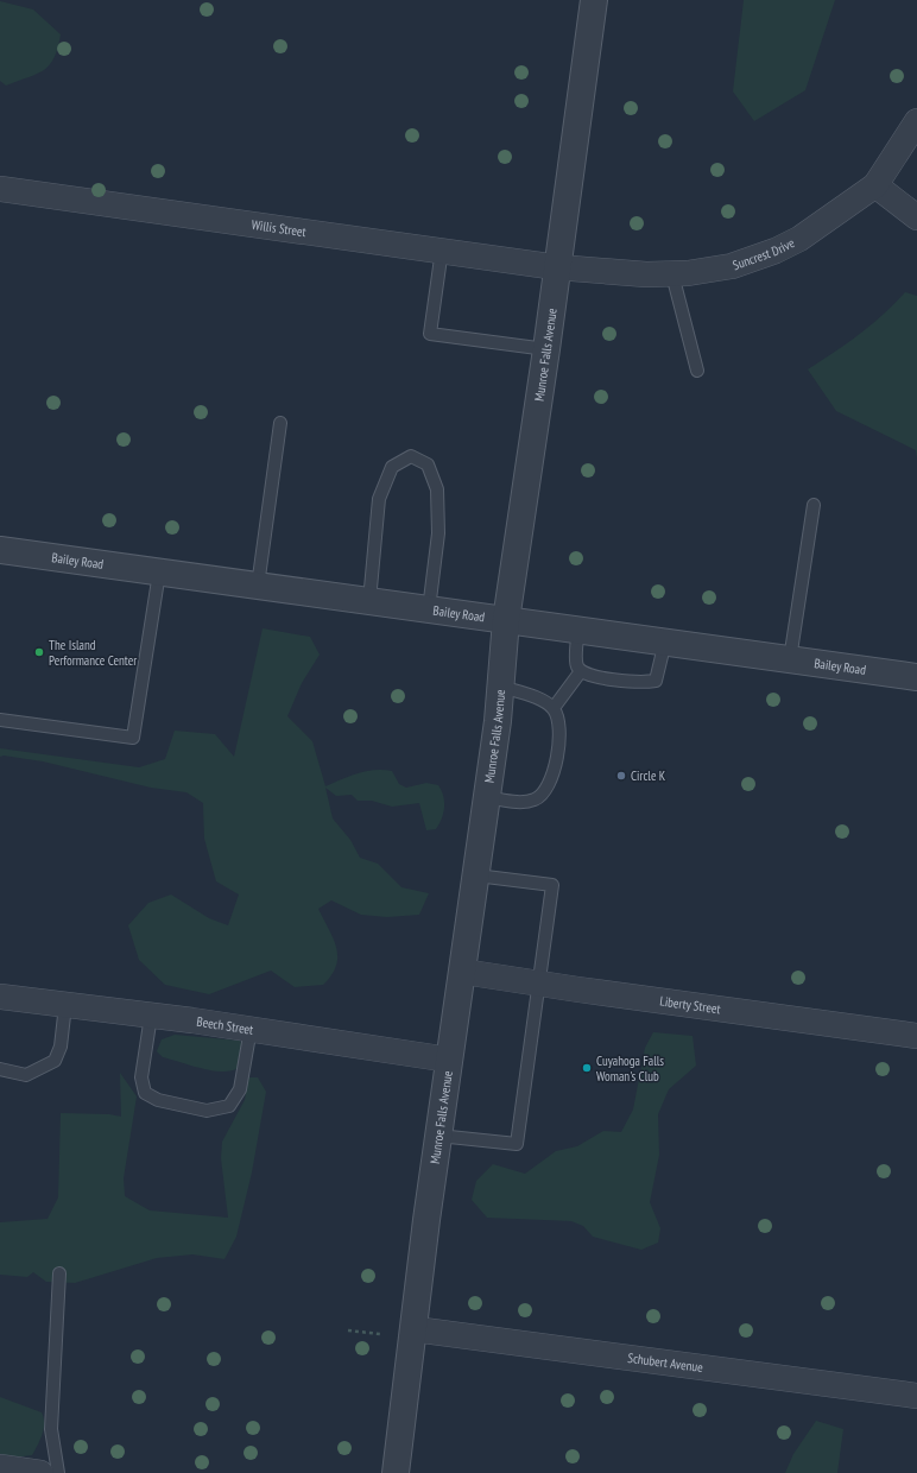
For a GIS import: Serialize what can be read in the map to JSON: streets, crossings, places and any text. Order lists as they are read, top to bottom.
{
  "streets": {
    "street": [
      "Willis Street",
      "Suncrest Drive",
      "Munroe Falls Avenue",
      "Bailey Road",
      "Liberty Street",
      "Beech Street",
      "Schubert Avenue"
    ]
  },
  "crossings": [
    ["Willis Street", "Suncrest Drive"],
    ["Willis Street", "Munroe Falls Avenue"],
    ["Suncrest Drive", "Munroe Falls Avenue"],
    ["Munroe Falls Avenue", "Bailey Road"],
    ["Munroe Falls Avenue", "Liberty Street"],
    ["Munroe Falls Avenue", "Beech Street"],
    ["Munroe Falls Avenue", "Schubert Avenue"]
  ],
  "places": ["The Island Performance Center", "Circle K", "Cuyahoga Falls Woman's Club"]
}
